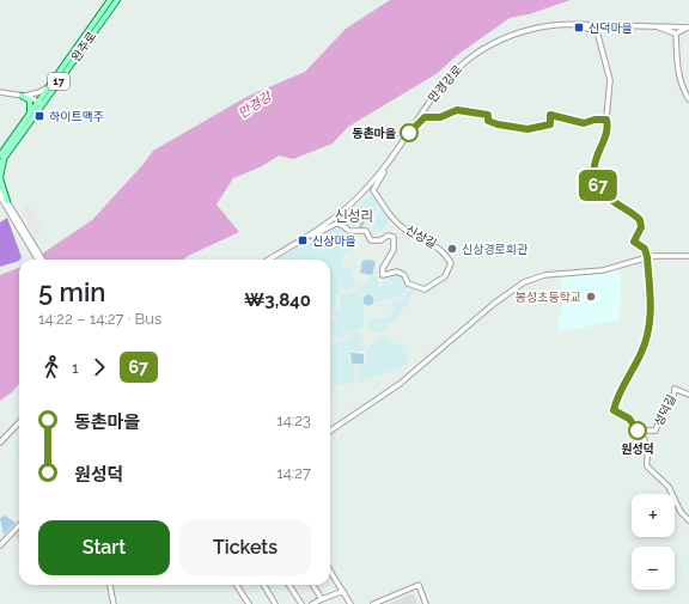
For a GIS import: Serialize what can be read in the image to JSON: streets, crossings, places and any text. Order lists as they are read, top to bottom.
{
  "streets": {
    "main road": ["완주로", "17"],
    "street": ["만경강로", "신상길", "성덕길"]
  },
  "crossings": [
    ["만경강로", "신상길"]
  ],
  "districts": ["신성리"],
  "water": ["만경강"],
  "places": {
    "transit": ["신덕마을", "하이트맥주", "신상마을"],
    "other": [
      "동촌마을",
      "신상경로회관",
      "봉성초등학교",
      "원성덕"
    ]
  },
  "lines": ["bus line 67"],
  "page": {
    "on_map": "67",
    "heading": ["5 min", "14:22 – 14:27 · Bus", "₩3,840"],
    "legs": ["1", "67"],
    "list": [
      {
        "name": "동촌마을",
        "value": "14:23"
      },
      {
        "name": "원성덕",
        "value": "14:27"
      }
    ],
    "map_buttons": ["+", "−"],
    "buttons": ["Start", "Tickets"]
  }
}
